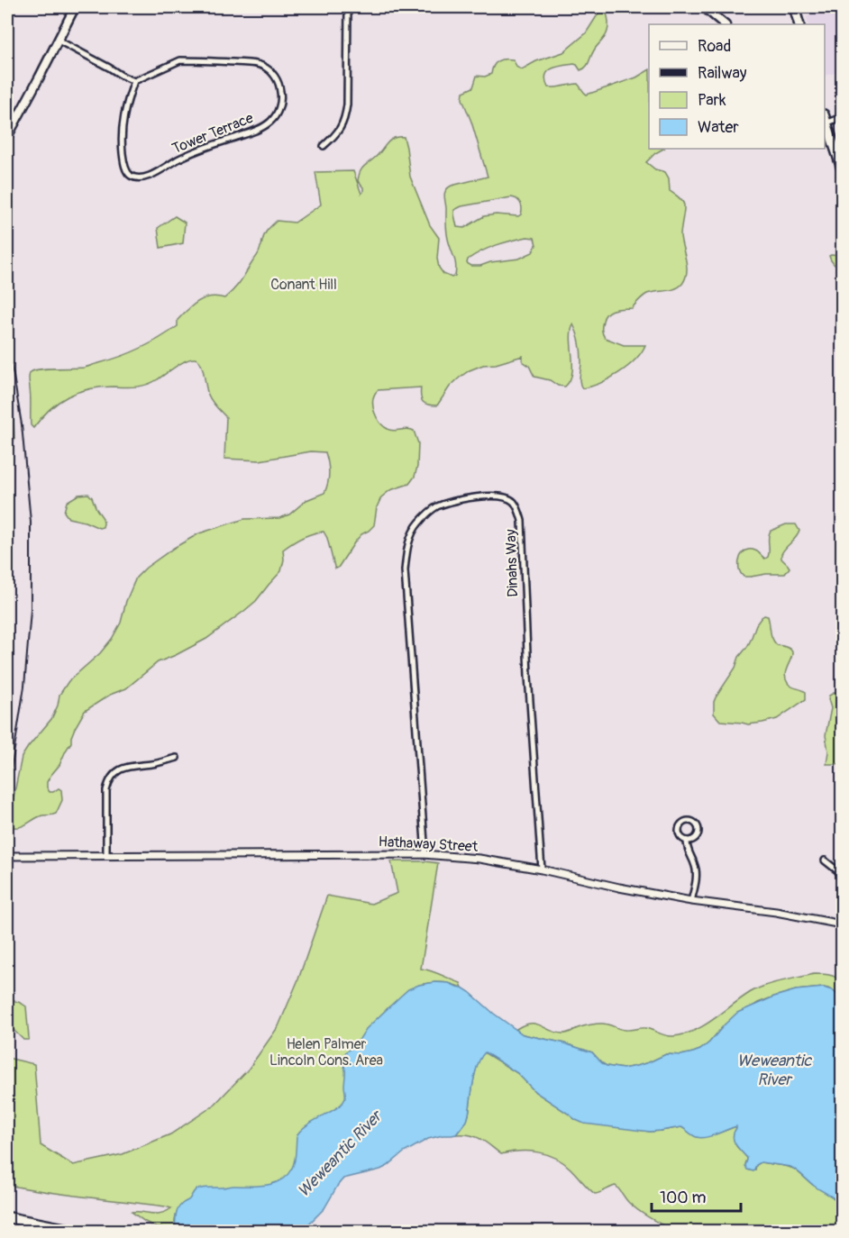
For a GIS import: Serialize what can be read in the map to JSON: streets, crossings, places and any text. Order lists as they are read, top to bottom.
{
  "streets": {
    "street": ["Tower Terrace", "Dinahs Way", "Hathaway Street"]
  },
  "crossings": [
    ["Dinahs Way", "Hathaway Street"]
  ],
  "water": ["Weweantic River"],
  "parks": ["Conant Hill", "Helen Palmer Lincoln Cons. Area"],
  "legend": [
    "Road",
    "Railway",
    "Park",
    "Water"
  ],
  "scale_bar": "100 m"
}
